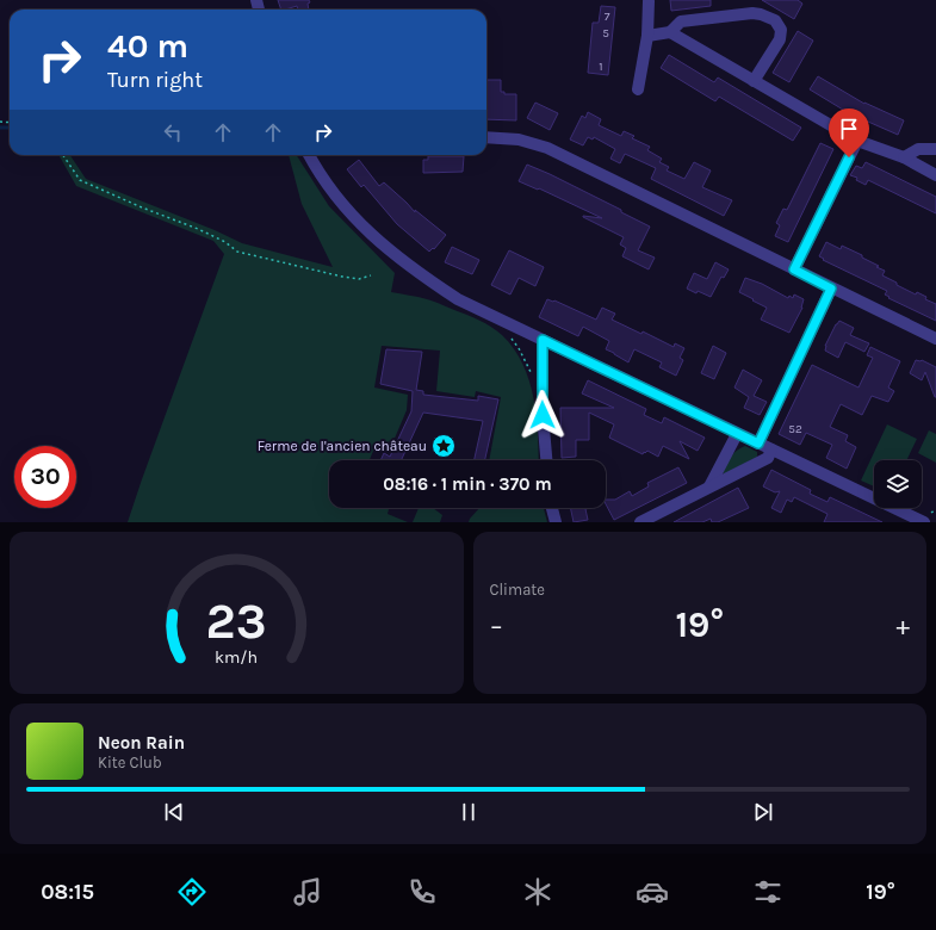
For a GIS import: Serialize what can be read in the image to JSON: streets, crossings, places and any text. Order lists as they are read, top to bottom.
{
  "places": {
    "place": ["Ferme de l'ancien château"]
  },
  "house_numbers": [
    "7",
    "5",
    "1",
    "52"
  ],
  "page": {
    "turn": ["40 m", "Turn right"],
    "limit": "30",
    "trip": "08:16 · 1 min · 370 m",
    "tile": "Climate",
    "heat": ["−", "19°", "+"],
    "song": ["Neon Rain", "Kite Club"],
    "tabs": ["08:15", "19°"],
    "gauge": ["23", "km/h"]
  }
}
